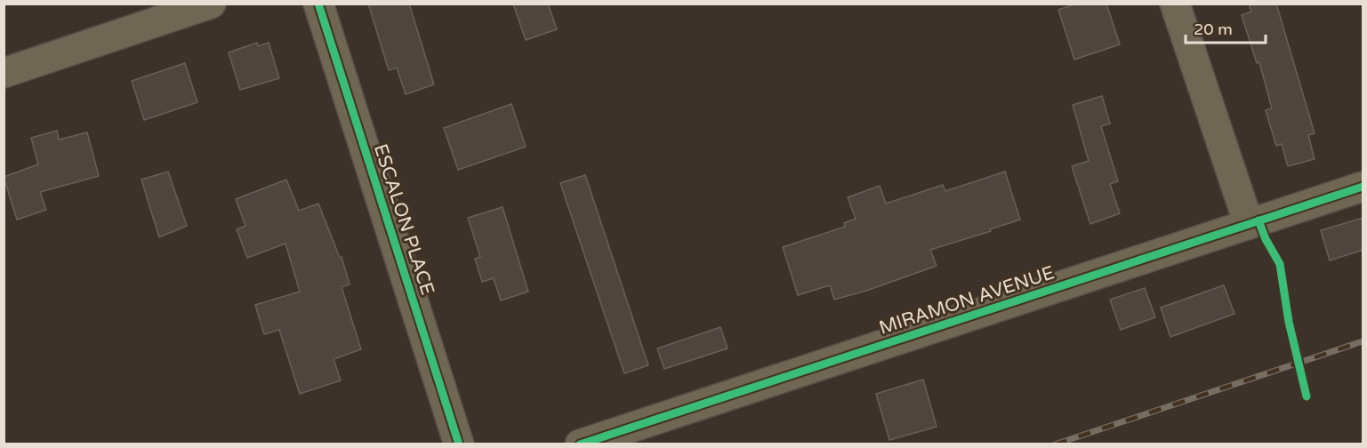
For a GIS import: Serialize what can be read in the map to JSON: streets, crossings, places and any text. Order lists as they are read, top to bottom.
{
  "streets": {
    "street": ["ESCALON PLACE", "MIRAMON AVENUE"]
  },
  "scale_bar": "20 m"
}
